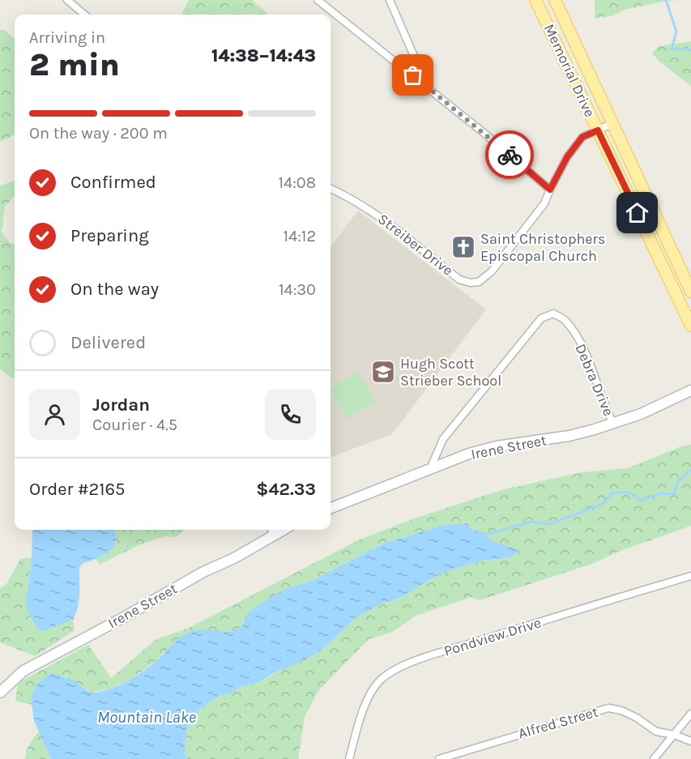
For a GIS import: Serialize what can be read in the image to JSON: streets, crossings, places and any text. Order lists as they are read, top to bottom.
{
  "streets": {
    "main road": ["Memorial Drive"],
    "street": [
      "Streiber Drive",
      "Debra Drive",
      "Irene Street",
      "Pondview Drive",
      "Alfred Street"
    ]
  },
  "crossings": [
    ["Memorial Drive", "Streiber Drive"],
    ["Debra Drive", "Irene Street"]
  ],
  "water": ["Mountain Lake"],
  "places": {
    "church": ["Saint Christophers Episcopal Church"],
    "school or university": ["Hugh Scott Strieber School"]
  },
  "page": {
    "heading": ["2 min", "Arriving in", "14:38–14:43"],
    "panel": [
      "Jordan",
      "Courier · 4.5",
      "Order #2165",
      "$42.33"
    ],
    "bar": "On the way · 200 m",
    "list": [
      ["Confirmed", "14:08"],
      ["Preparing", "14:12"],
      ["On the way", "14:30"],
      "Delivered"
    ]
  }
}
